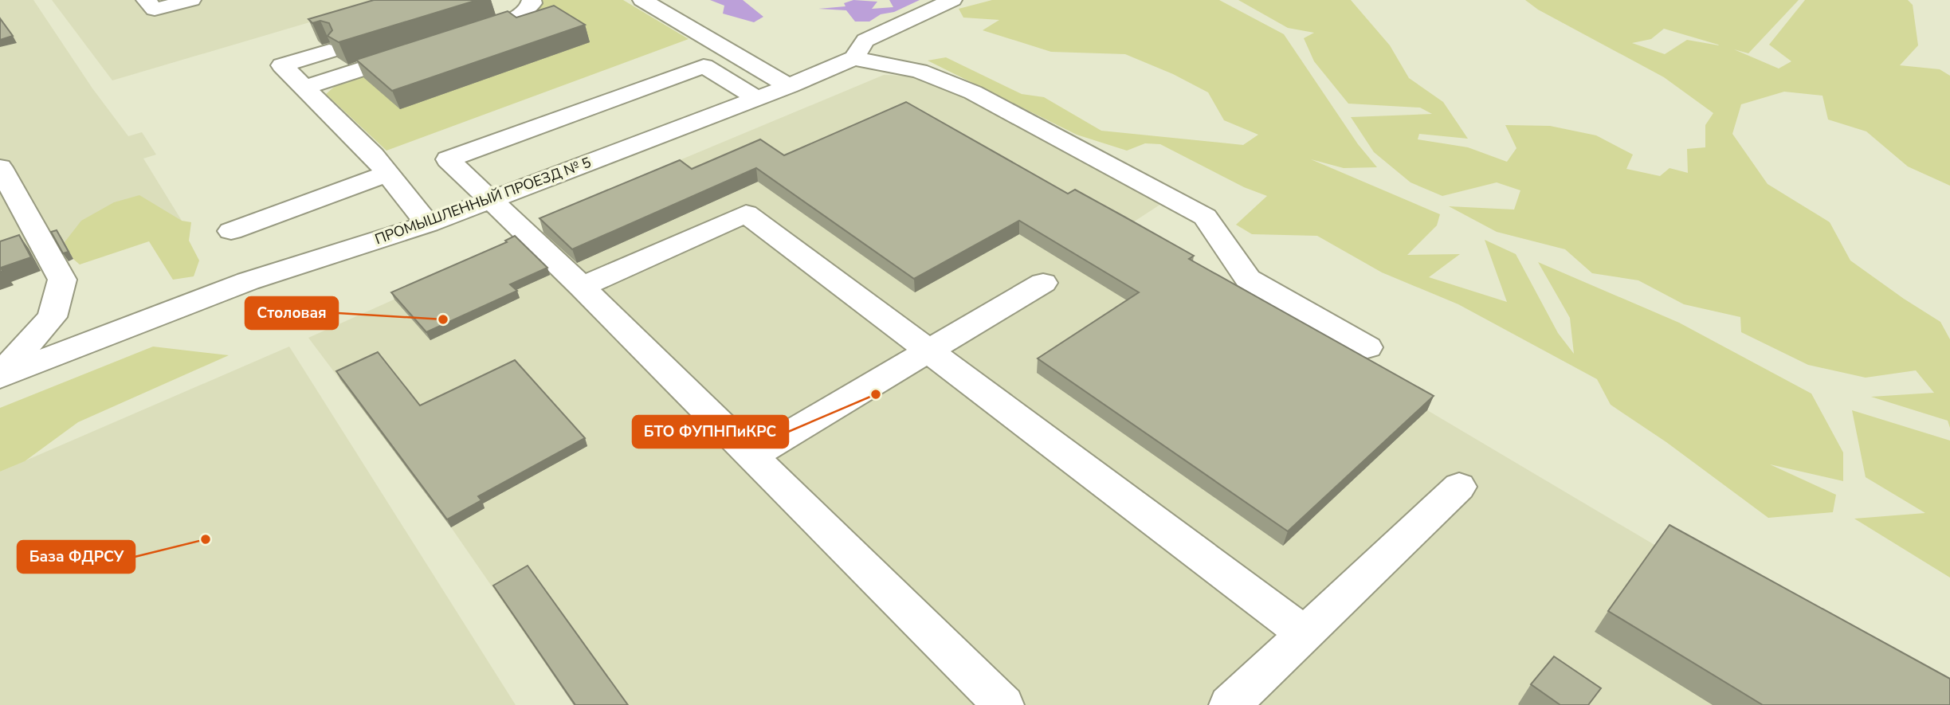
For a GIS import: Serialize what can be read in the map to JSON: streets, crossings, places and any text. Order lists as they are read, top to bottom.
{
  "streets": {
    "street": ["ПРОМЫШЛЕННЫЙ ПРОЕЗД № 5"]
  },
  "places": ["Столовая", "БТО ФУПНПиКРС", "База ФДРСУ"]
}
